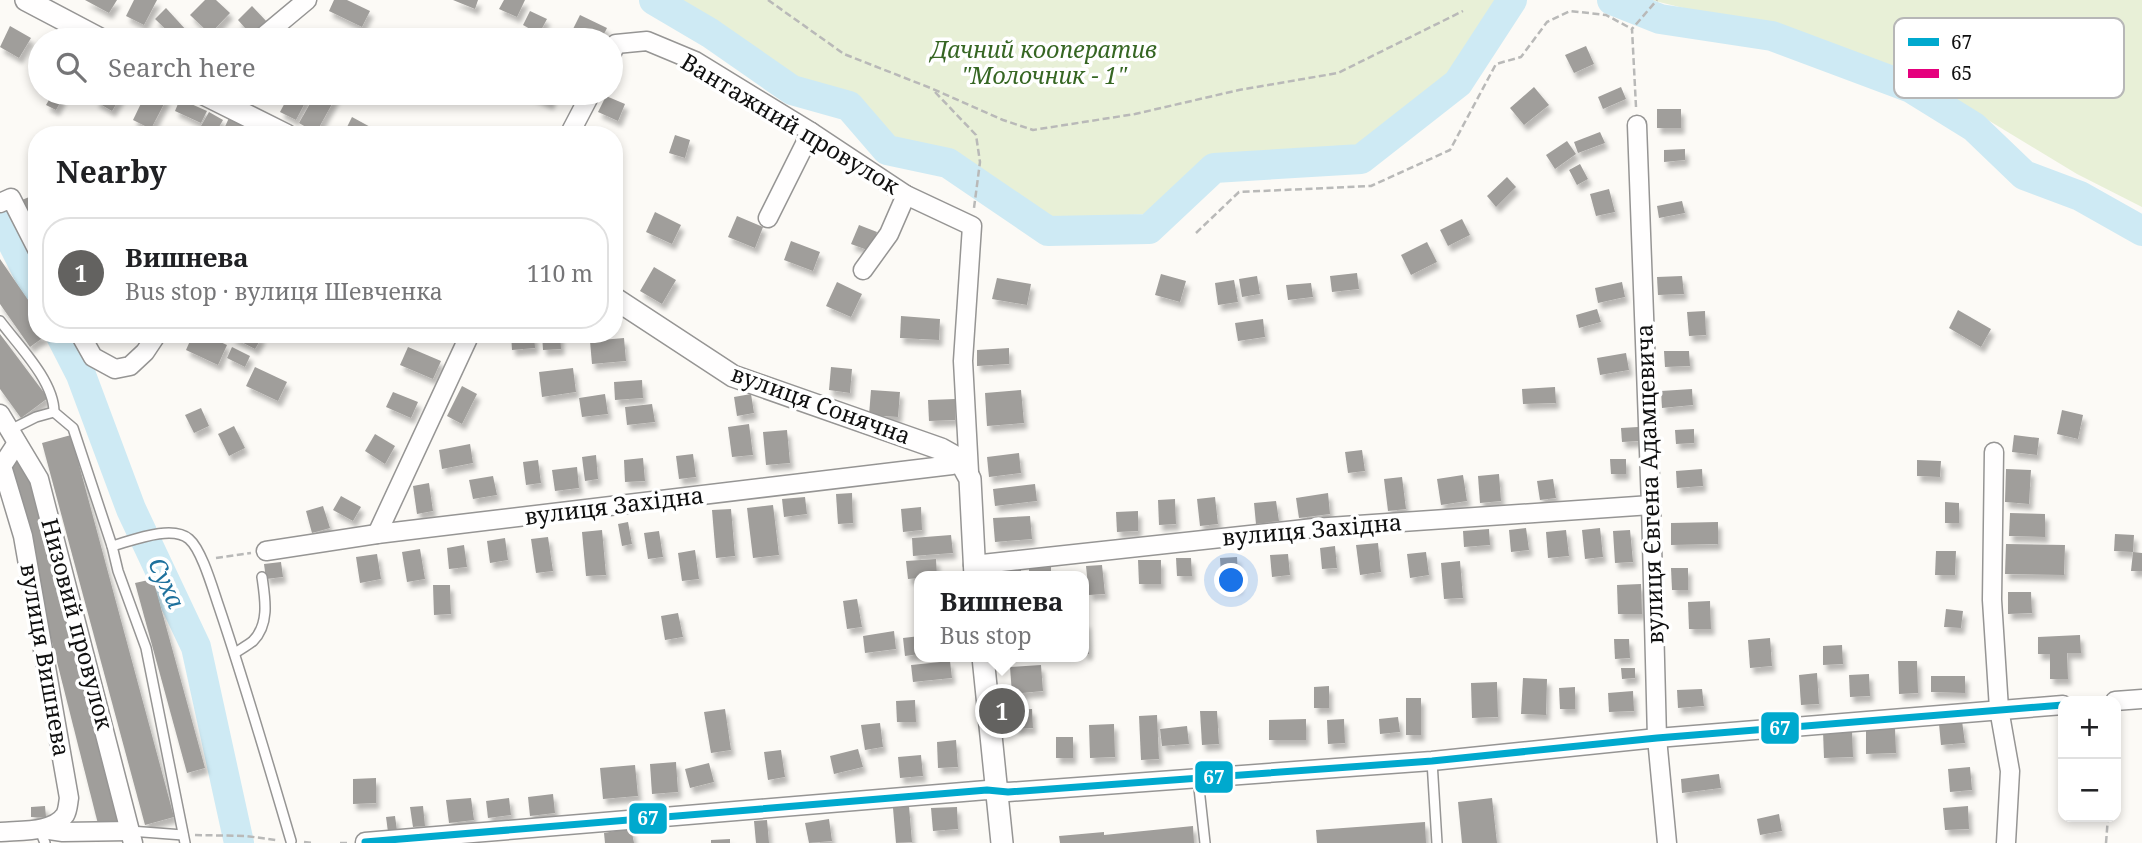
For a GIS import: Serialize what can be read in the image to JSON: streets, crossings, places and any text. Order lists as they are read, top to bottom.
{
  "streets": {
    "street": [
      "Вантажний провулок",
      "вулиця Сонячна",
      "вулиця Євгена Адамцевича",
      "вулиця Західна",
      "Низовий провулок",
      "вулиця Вишнева"
    ]
  },
  "crossings": [
    ["вулиця Сонячна", "вулиця Західна"],
    ["вулиця Євгена Адамцевича", "вулиця Західна"],
    ["Низовий провулок", "вулиця Вишнева"]
  ],
  "water": ["Суха"],
  "parks": ["Дачний кооператив \"Молочник - 1\""],
  "lines": ["transit line 67"],
  "legend": ["67", "65"],
  "page": {
    "search": "Search here",
    "heading": "Nearby",
    "list": [
      {
        "mark": "1",
        "name": "Вишнева",
        "note": "Bus stop · вулиця Шевченка",
        "value": "110 m"
      }
    ],
    "popup": ["Вишнева", "Bus stop"],
    "pins": "1",
    "map_buttons": ["+", "−"]
  }
}
